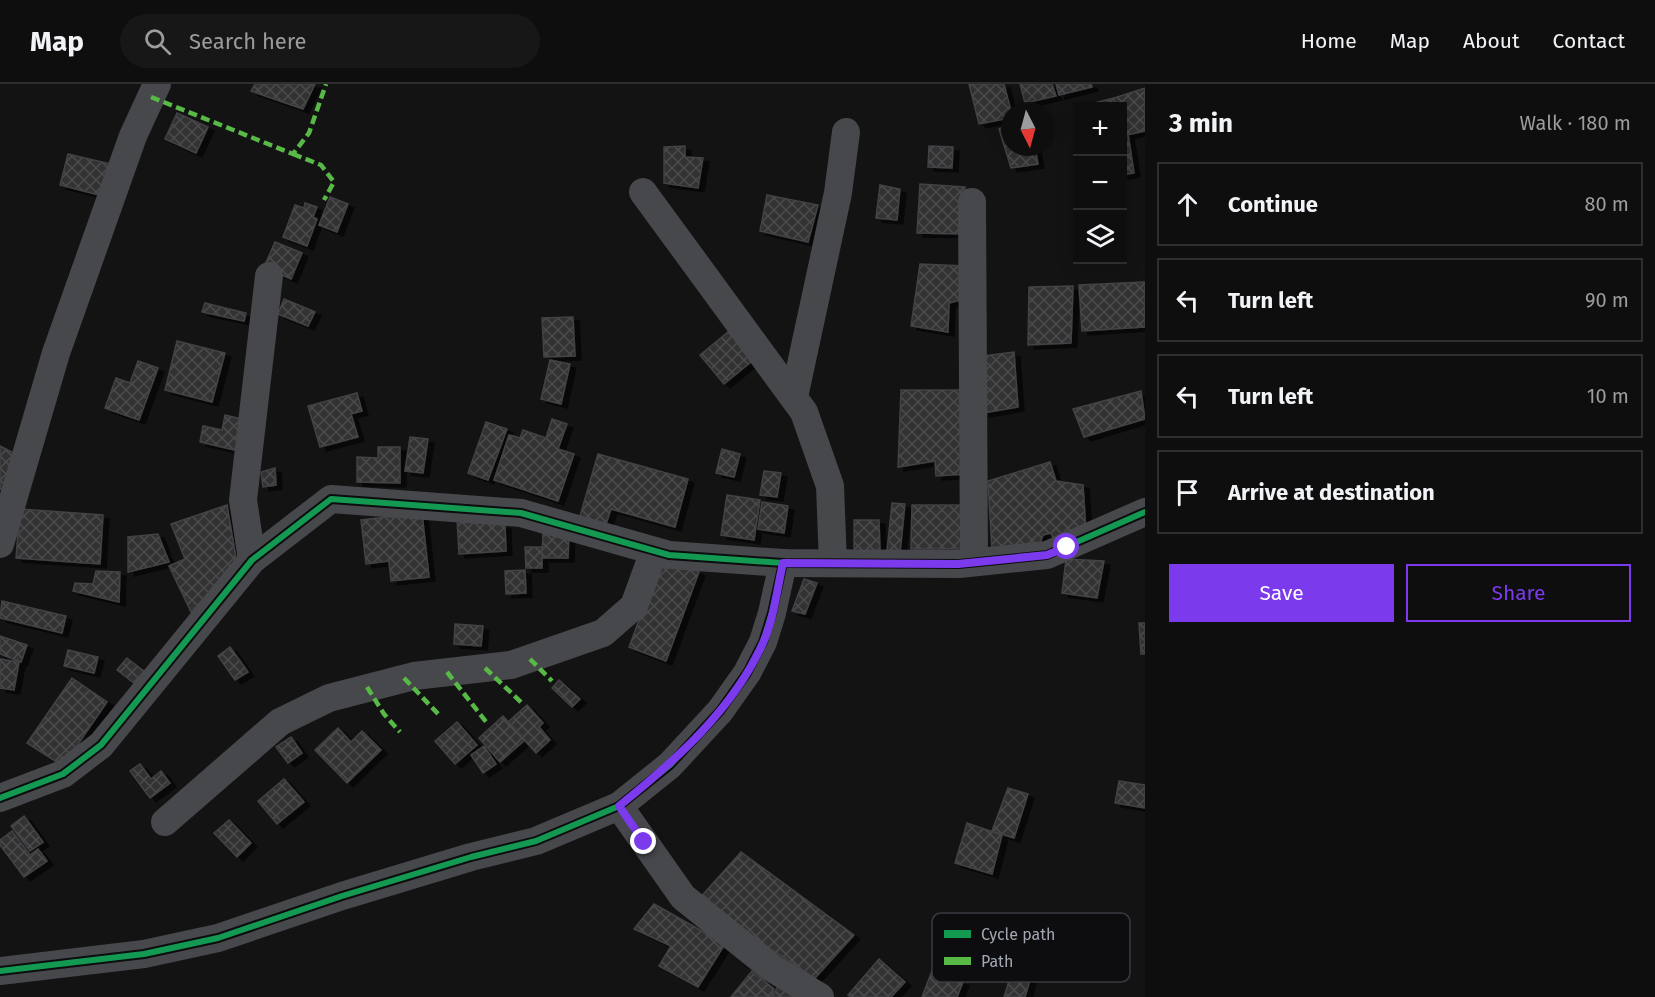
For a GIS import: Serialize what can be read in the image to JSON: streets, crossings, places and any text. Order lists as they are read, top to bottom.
{
  "legend": ["Cycle path", "Path"],
  "north": "bottom",
  "page": {
    "header": "Map",
    "search": "Search here",
    "nav": [
      "Home",
      "Map",
      "About",
      "Contact"
    ],
    "heading": ["3 min", "Walk · 180 m"],
    "map_buttons": ["+", "−"],
    "list": [
      ["Continue", "80 m"],
      ["Turn left", "90 m"],
      ["Turn left", "10 m"],
      "Arrive at destination"
    ],
    "buttons": ["Save", "Share"]
  }
}
